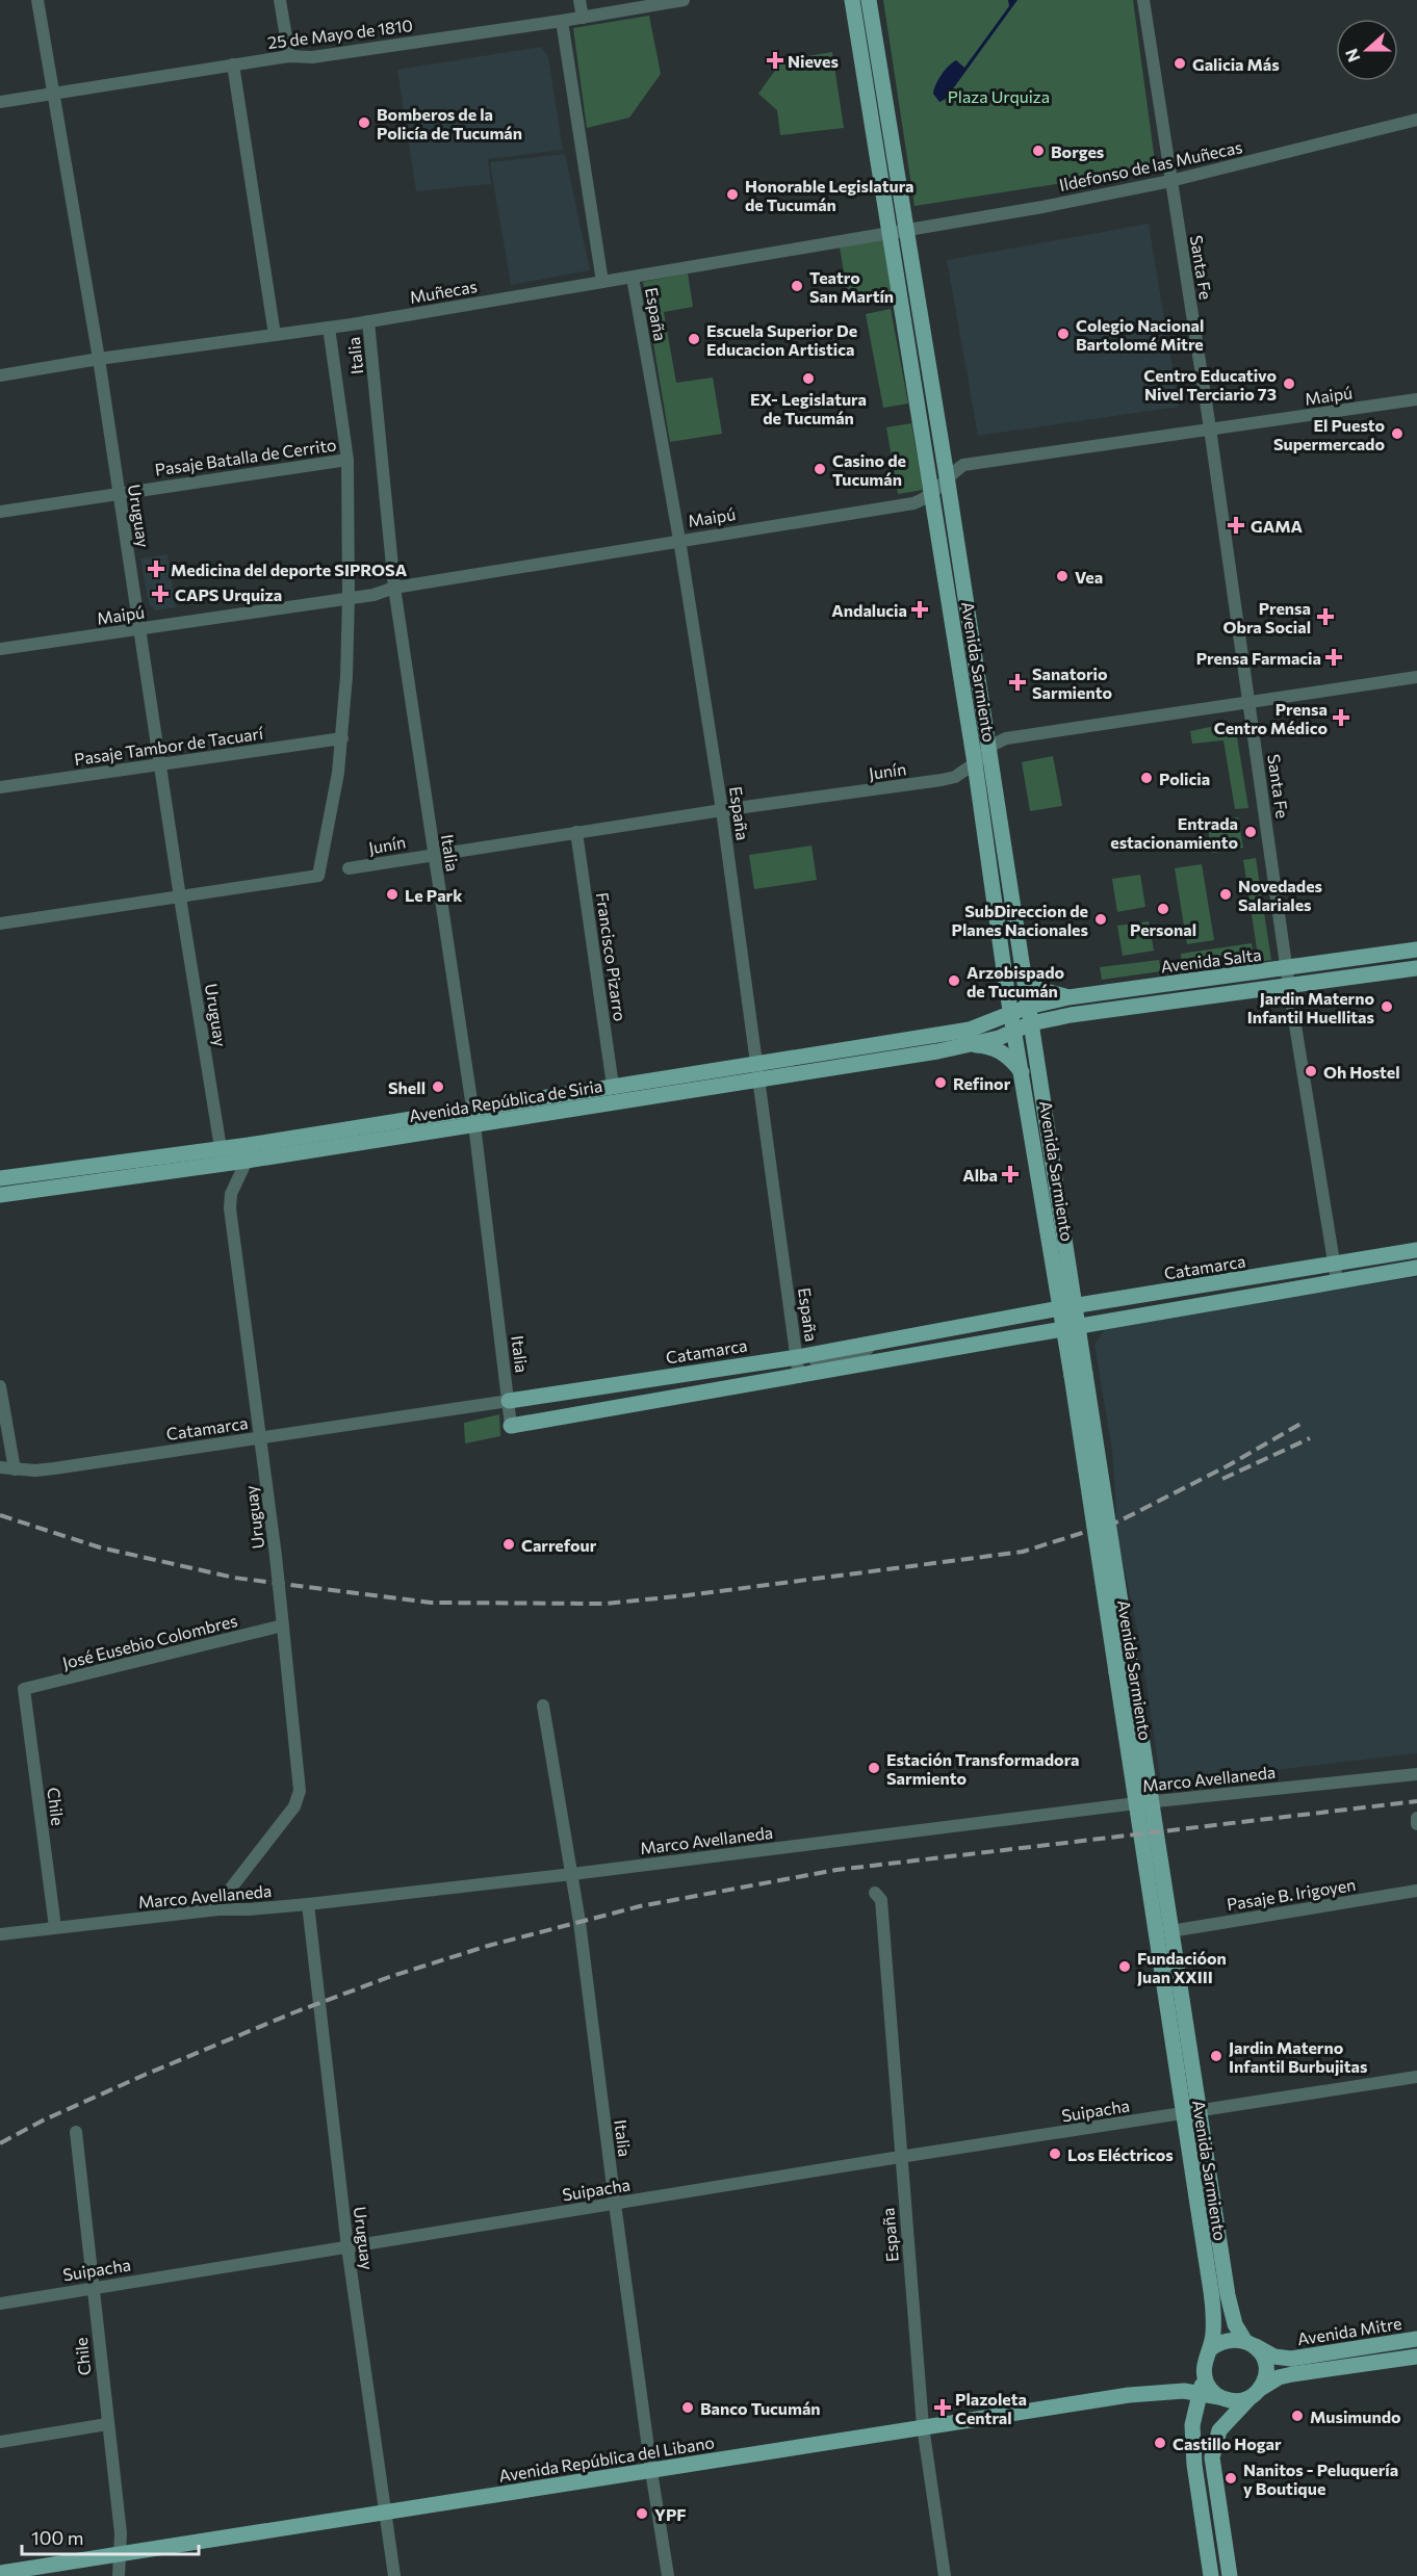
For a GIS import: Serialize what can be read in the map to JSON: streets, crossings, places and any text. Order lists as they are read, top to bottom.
{
  "streets": {
    "main road": [
      "Avenida Sarmiento",
      "Avenida Salta",
      "Avenida República de Siria",
      "Catamarca",
      "Avenida Mitre",
      "Avenida República del Libano"
    ],
    "street": [
      "25 de Mayo de 1810",
      "Ildefonso de las Muñecas",
      "Santa Fe",
      "Muñecas",
      "España",
      "Italia",
      "Maipú",
      "Pasaje Batalla de Cerrito",
      "Uruguay",
      "Pasaje Tambor de Tacuarí",
      "Junín",
      "Francisco Pizarro",
      "José Eusebio Colombres",
      "Marco Avellaneda",
      "Chile",
      "Pasaje B. Irigoyen",
      "Suipacha"
    ]
  },
  "crossings": [
    ["25 de Mayo de 1810", "Uruguay"],
    ["Ildefonso de las Muñecas", "Santa Fe"],
    ["Ildefonso de las Muñecas", "Muñecas"],
    ["Ildefonso de las Muñecas", "Avenida Sarmiento"],
    ["Santa Fe", "Maipú"],
    ["Santa Fe", "Avenida Salta"],
    ["Santa Fe", "Catamarca"],
    ["Muñecas", "España"],
    ["Muñecas", "Italia"],
    ["Muñecas", "Uruguay"],
    ["Muñecas", "Avenida Sarmiento"],
    ["España", "Maipú"],
    ["España", "Junín"],
    ["España", "Avenida República de Siria"],
    ["España", "Catamarca"],
    ["España", "Suipacha"],
    ["España", "Avenida República del Libano"],
    ["Italia", "Maipú"],
    ["Italia", "Pasaje Batalla de Cerrito"],
    ["Italia", "Uruguay"],
    ["Italia", "Pasaje Tambor de Tacuarí"],
    ["Italia", "Junín"],
    ["Italia", "Avenida República de Siria"],
    ["Italia", "Catamarca"],
    ["Italia", "Marco Avellaneda"],
    ["Italia", "Suipacha"],
    ["Italia", "Avenida República del Libano"],
    ["Maipú", "Uruguay"],
    ["Maipú", "Avenida Sarmiento"],
    ["Pasaje Batalla de Cerrito", "Uruguay"],
    ["Uruguay", "Pasaje Tambor de Tacuarí"],
    ["Uruguay", "Avenida República de Siria"],
    ["Uruguay", "Catamarca"],
    ["Uruguay", "José Eusebio Colombres"],
    ["Uruguay", "Marco Avellaneda"],
    ["Uruguay", "Suipacha"],
    ["Uruguay", "Avenida República del Libano"],
    ["Avenida Sarmiento", "Junín"],
    ["Avenida Sarmiento", "Avenida Salta"],
    ["Avenida Sarmiento", "Avenida República de Siria"],
    ["Avenida Sarmiento", "Catamarca"],
    ["Avenida Sarmiento", "Marco Avellaneda"],
    ["Avenida Sarmiento", "Pasaje B. Irigoyen"],
    ["Avenida Sarmiento", "Suipacha"],
    ["Avenida Sarmiento", "Avenida Mitre"],
    ["Avenida Sarmiento", "Avenida República del Libano"],
    ["Junín", "Francisco Pizarro"],
    ["Francisco Pizarro", "Avenida República de Siria"],
    ["Avenida Salta", "Avenida República de Siria"],
    ["José Eusebio Colombres", "Chile"],
    ["Marco Avellaneda", "Chile"],
    ["Chile", "Suipacha"],
    ["Chile", "Avenida República del Libano"],
    ["Avenida Mitre", "Avenida República del Libano"]
  ],
  "parks": ["Plaza Urquiza"],
  "places": {
    "health": [
      "Nieves",
      "GAMA",
      "Medicina del deporte SIPROSA",
      "CAPS Urquiza",
      "Andalucia",
      "Prensa Obra Social",
      "Prensa Farmacia",
      "Sanatorio Sarmiento",
      "Prensa Centro Médico",
      "Alba",
      "Plazoleta Central"
    ],
    "other": [
      "Galicia Más",
      "Bomberos de la Policía de Tucumán",
      "Borges",
      "Honorable Legislatura de Tucumán",
      "Teatro San Martín",
      "Colegio Nacional Bartolomé Mitre",
      "Escuela Superior De Educacion Artistica",
      "EX- Legislatura de Tucumán",
      "Centro Educativo Nivel Terciario 73",
      "El Puesto Supermercado",
      "Casino de Tucumán",
      "Vea",
      "Policia",
      "Entrada estacionamiento",
      "Le Park",
      "Novedades Salariales",
      "Personal",
      "SubDireccion de Planes Nacionales",
      "Arzobispado de Tucumán",
      "Jardin Materno Infantil Huellitas",
      "Oh Hostel",
      "Refinor",
      "Shell",
      "Carrefour",
      "Estación Transformadora Sarmiento",
      "Fundacióon Juan XXIII",
      "Jardin Materno Infantil Burbujitas",
      "Los Eléctricos",
      "Banco Tucumán",
      "Musimundo",
      "Castillo Hogar",
      "Nanitos - Peluquería y Boutique",
      "YPF"
    ]
  },
  "scale_bar": "100 m",
  "north": "left"
}
